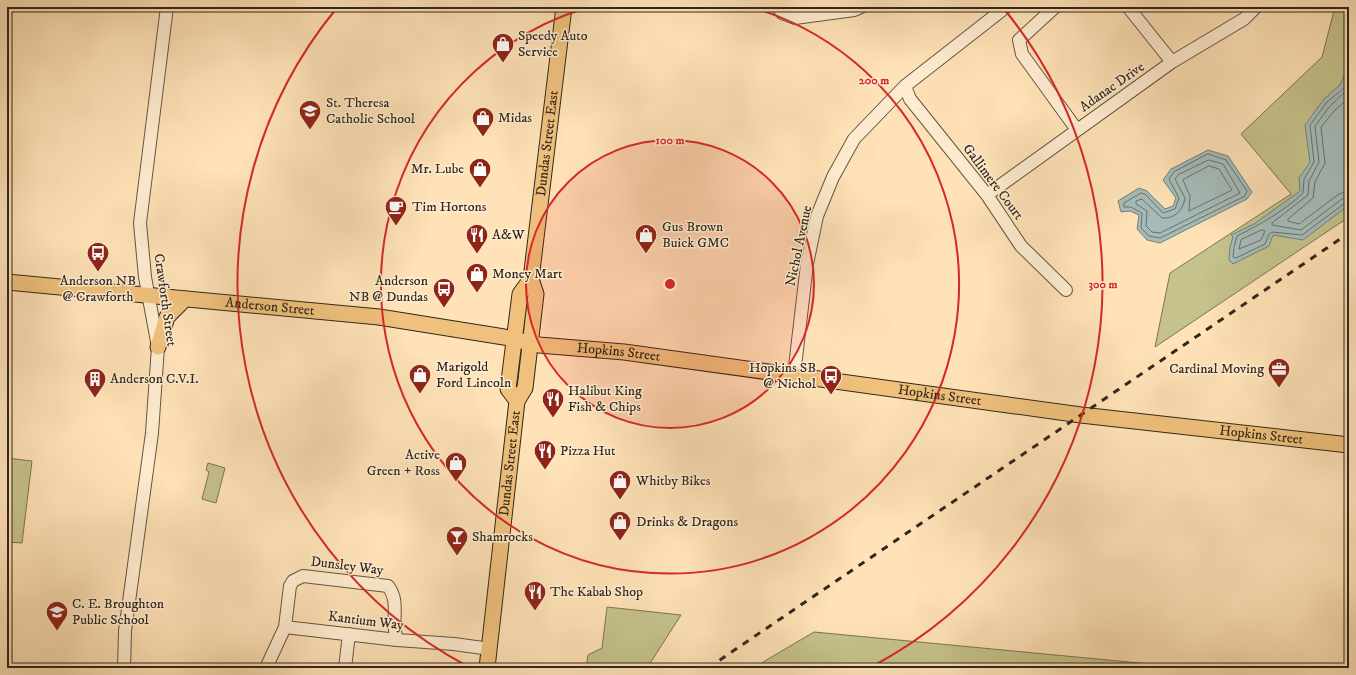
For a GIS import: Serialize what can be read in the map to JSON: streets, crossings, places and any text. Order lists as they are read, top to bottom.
{
  "streets": {
    "main road": ["Dundas Street East", "Anderson Street", "Hopkins Street"],
    "street": [
      "Adanac Drive",
      "Gallimere Court",
      "Nichol Avenue",
      "Crawforth Street",
      "Dunsley Way",
      "Kantium Way"
    ]
  },
  "crossings": [
    ["Adanac Drive", "Gallimere Court"],
    ["Dundas Street East", "Anderson Street"],
    ["Dundas Street East", "Hopkins Street"],
    ["Dundas Street East", "Kantium Way"],
    ["Gallimere Court", "Nichol Avenue"],
    ["Nichol Avenue", "Hopkins Street"],
    ["Crawforth Street", "Anderson Street"],
    ["Anderson Street", "Hopkins Street"],
    ["Dunsley Way", "Kantium Way"]
  ],
  "places": {
    "shop": [
      "Speedy Auto Service",
      "Midas",
      "Mr. Lube",
      "Gus Brown Buick GMC",
      "Money Mart",
      "Marigold Ford Lincoln",
      "Active Green + Ross",
      "Whitby Bikes",
      "Drinks & Dragons"
    ],
    "school or university": ["St. Theresa Catholic School", "C. E. Broughton Public School"],
    "cafe": ["Tim Hortons"],
    "restaurant": [
      "A&W",
      "Halibut King Fish & Chips",
      "Pizza Hut",
      "The Kabab Shop"
    ],
    "bus stop": ["Anderson NB @ Crawforth", "Anderson NB @ Dundas", "Hopkins SB @ Nichol"],
    "office": ["Cardinal Moving"],
    "building": ["Anderson C.V.I."],
    "bar": ["Shamrocks"]
  },
  "rings": ["200 m", "100 m", "300 m"]
}
